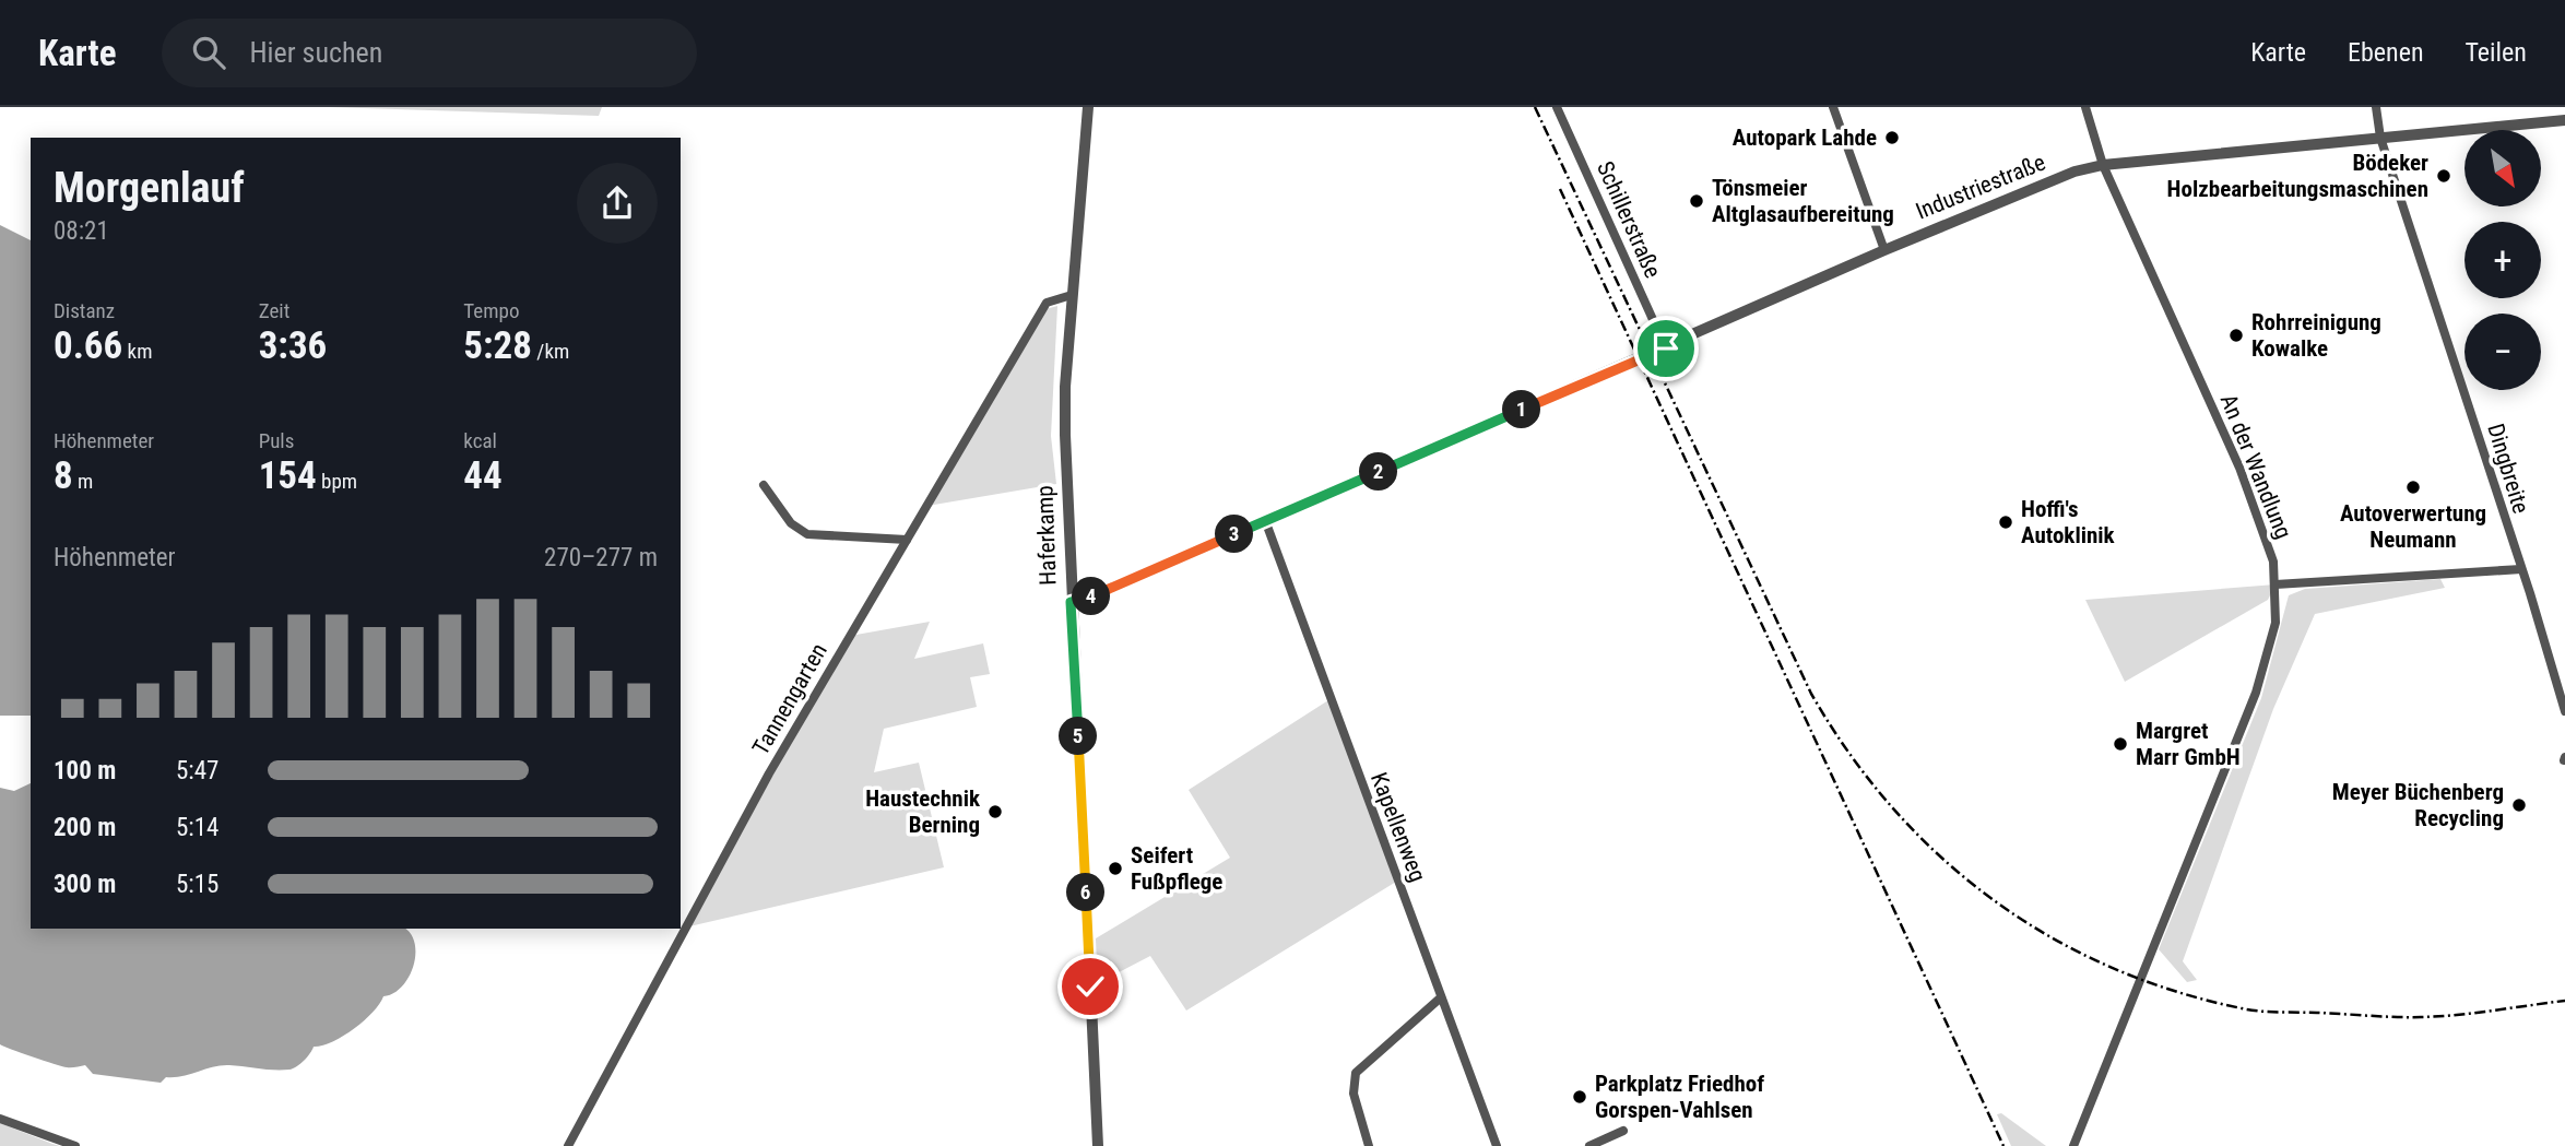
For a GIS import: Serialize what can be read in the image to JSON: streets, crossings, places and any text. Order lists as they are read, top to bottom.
{
  "streets": {
    "street": [
      "Industriestraße",
      "Schillerstraße",
      "An der Wandlung",
      "Dingbreite",
      "Haferkamp",
      "Tannengarten",
      "Kapellenweg"
    ]
  },
  "crossings": [
    ["Industriestraße", "Schillerstraße"],
    ["Industriestraße", "An der Wandlung"],
    ["Industriestraße", "Dingbreite"],
    ["Industriestraße", "Haferkamp"],
    ["Industriestraße", "Kapellenweg"],
    ["Haferkamp", "Tannengarten"]
  ],
  "places": [
    "Autopark Lahde",
    "Bödeker Holzbearbeitungsmaschinen",
    "Tönsmeier Altglasaufbereitung",
    "Rohrreinigung Kowalke",
    "Autoverwertung Neumann",
    "Hoffi's Autoklinik",
    "Margret Marr GmbH",
    "Meyer Büchenberg Recycling",
    "Haustechnik Berning",
    "Seifert Fußpflege",
    "Parkplatz Friedhof Gorspen-Vahlsen"
  ],
  "north": "bottom right",
  "page": {
    "header": "Karte",
    "search": "Hier suchen",
    "nav": ["Karte", "Ebenen", "Teilen"],
    "map_buttons": ["+", "−"],
    "heading": ["Morgenlauf", "08:21"],
    "stats": [
      ["Distanz", "0.66 km"],
      ["Zeit", "3:36"],
      ["Tempo", "5:28 /km"],
      ["Höhenmeter", "8 m"],
      ["Puls", "154 bpm"],
      ["kcal", "44"]
    ],
    "pins": [
      "1",
      "2",
      "3",
      "4",
      "5",
      "6"
    ],
    "chart": ["Höhenmeter", "270–277 m"],
    "list": [
      {
        "name": "100 m",
        "note": "5:47"
      },
      {
        "name": "200 m",
        "note": "5:14"
      },
      {
        "name": "300 m",
        "note": "5:15"
      }
    ]
  }
}
